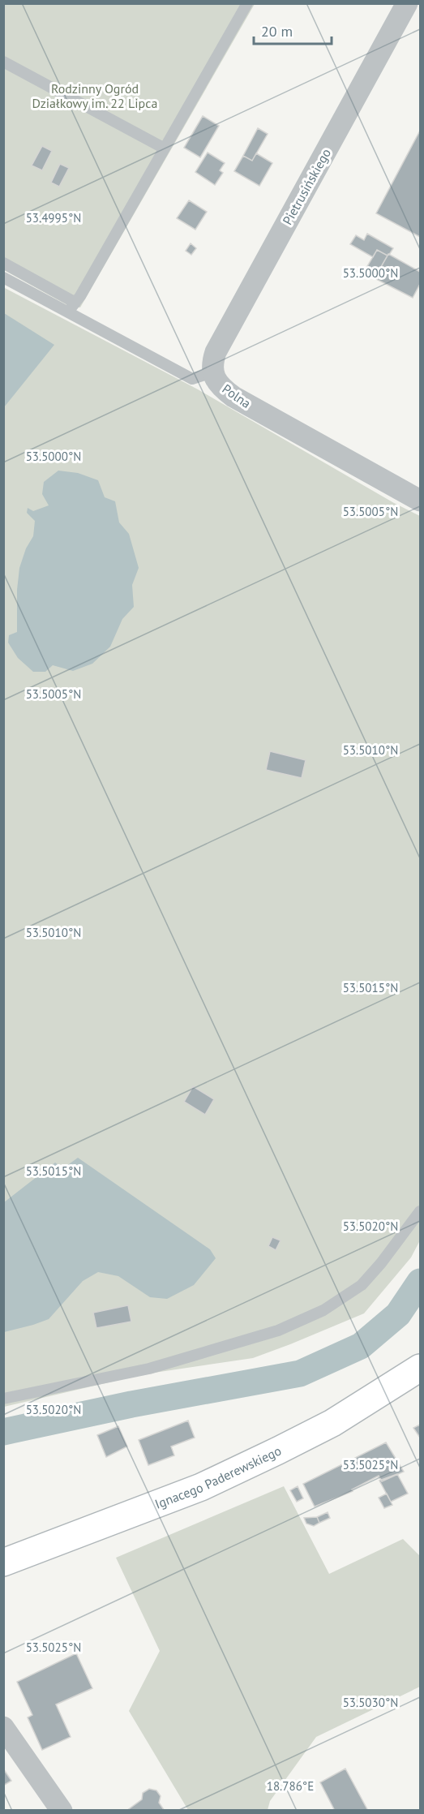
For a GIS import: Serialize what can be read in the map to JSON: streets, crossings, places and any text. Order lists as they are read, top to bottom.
{
  "streets": {
    "main road": ["Ignacego Paderewskiego"],
    "street": ["Pietrusińskiego", "Polna"]
  },
  "crossings": [
    ["Pietrusińskiego", "Polna"]
  ],
  "parks": ["Rodzinny Ogród Działkowy im. 22 Lipca"],
  "scale_bar": "20 m",
  "coordinates": [
    "53.4995°N",
    "53.5000°N",
    "53.5005°N",
    "53.5010°N",
    "53.5015°N",
    "53.5020°N",
    "53.5025°N",
    "53.5030°N",
    "18.786°E"
  ]
}
